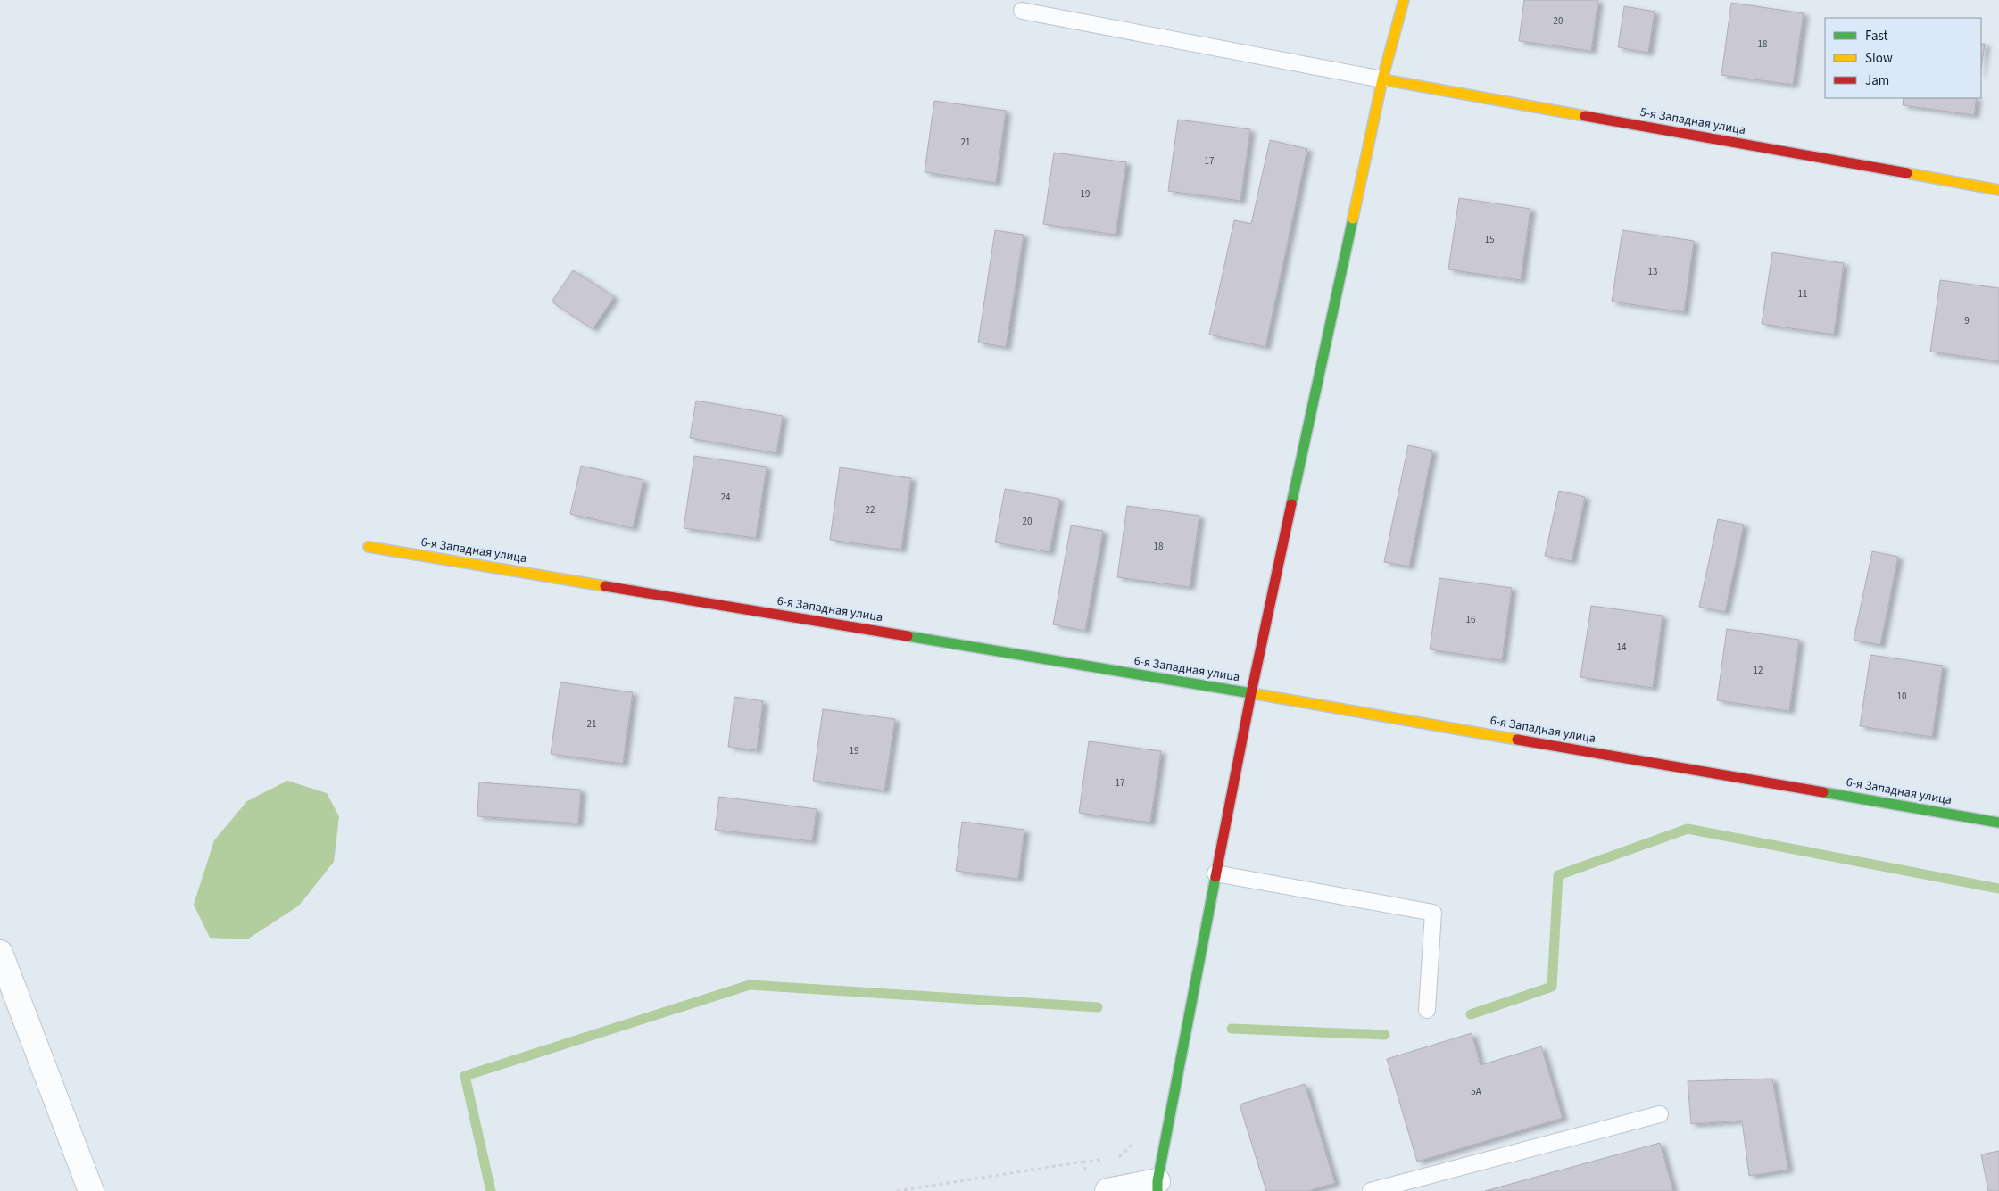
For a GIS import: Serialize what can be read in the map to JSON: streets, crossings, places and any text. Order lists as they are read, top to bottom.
{
  "streets": {
    "street": ["5-я Западная улица", "6-я Западная улица"]
  },
  "house_numbers": [
    "20",
    "18",
    "21",
    "17",
    "19",
    "15",
    "13",
    "11",
    "9",
    "24",
    "22",
    "20",
    "18",
    "16",
    "14",
    "12",
    "10",
    "21",
    "19",
    "17",
    "5А"
  ],
  "legend": ["Fast", "Slow", "Jam"]
}
